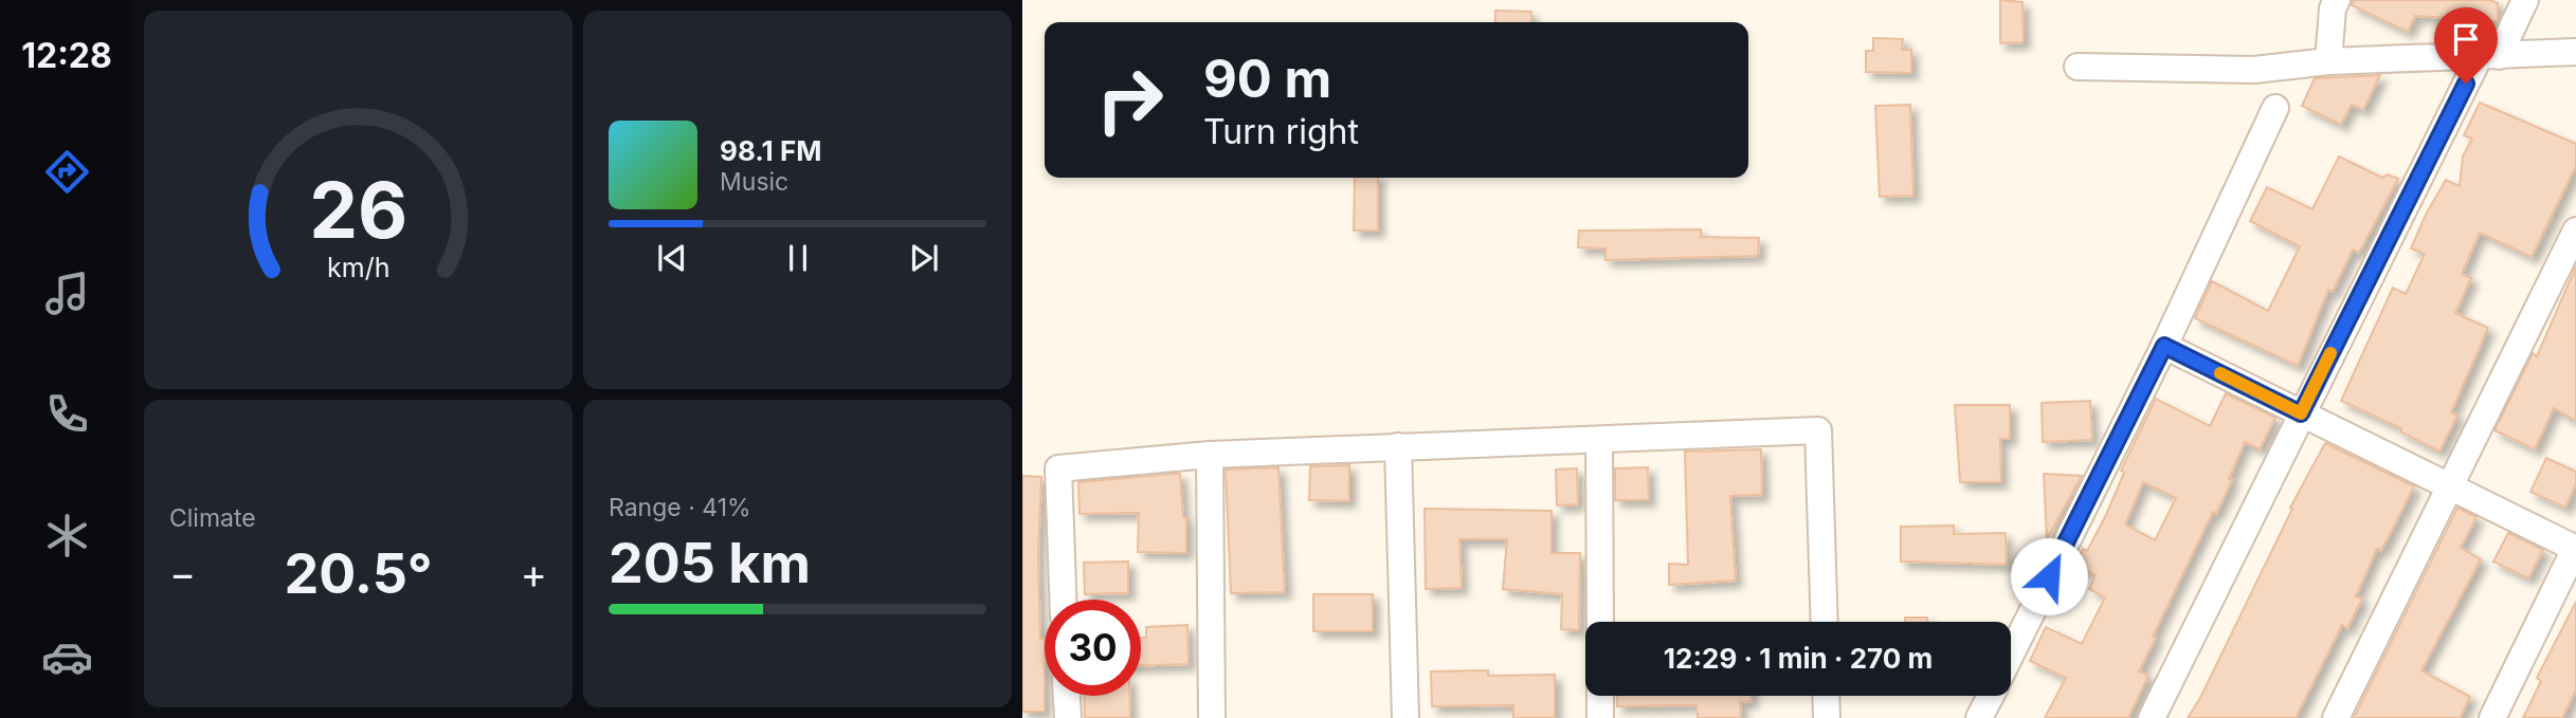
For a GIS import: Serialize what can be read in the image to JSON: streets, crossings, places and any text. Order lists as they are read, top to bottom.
{
  "page": {
    "tabs": "12:28",
    "turn": ["90 m", "Turn right"],
    "song": ["98.1 FM", "Music"],
    "tile": [
      "Climate",
      ["Range · 41%", "205 km"]
    ],
    "heat": ["−", "20.5°", "+"],
    "limit": "30",
    "trip": "12:29 · 1 min · 270 m",
    "gauge": ["26", "km/h"]
  }
}
